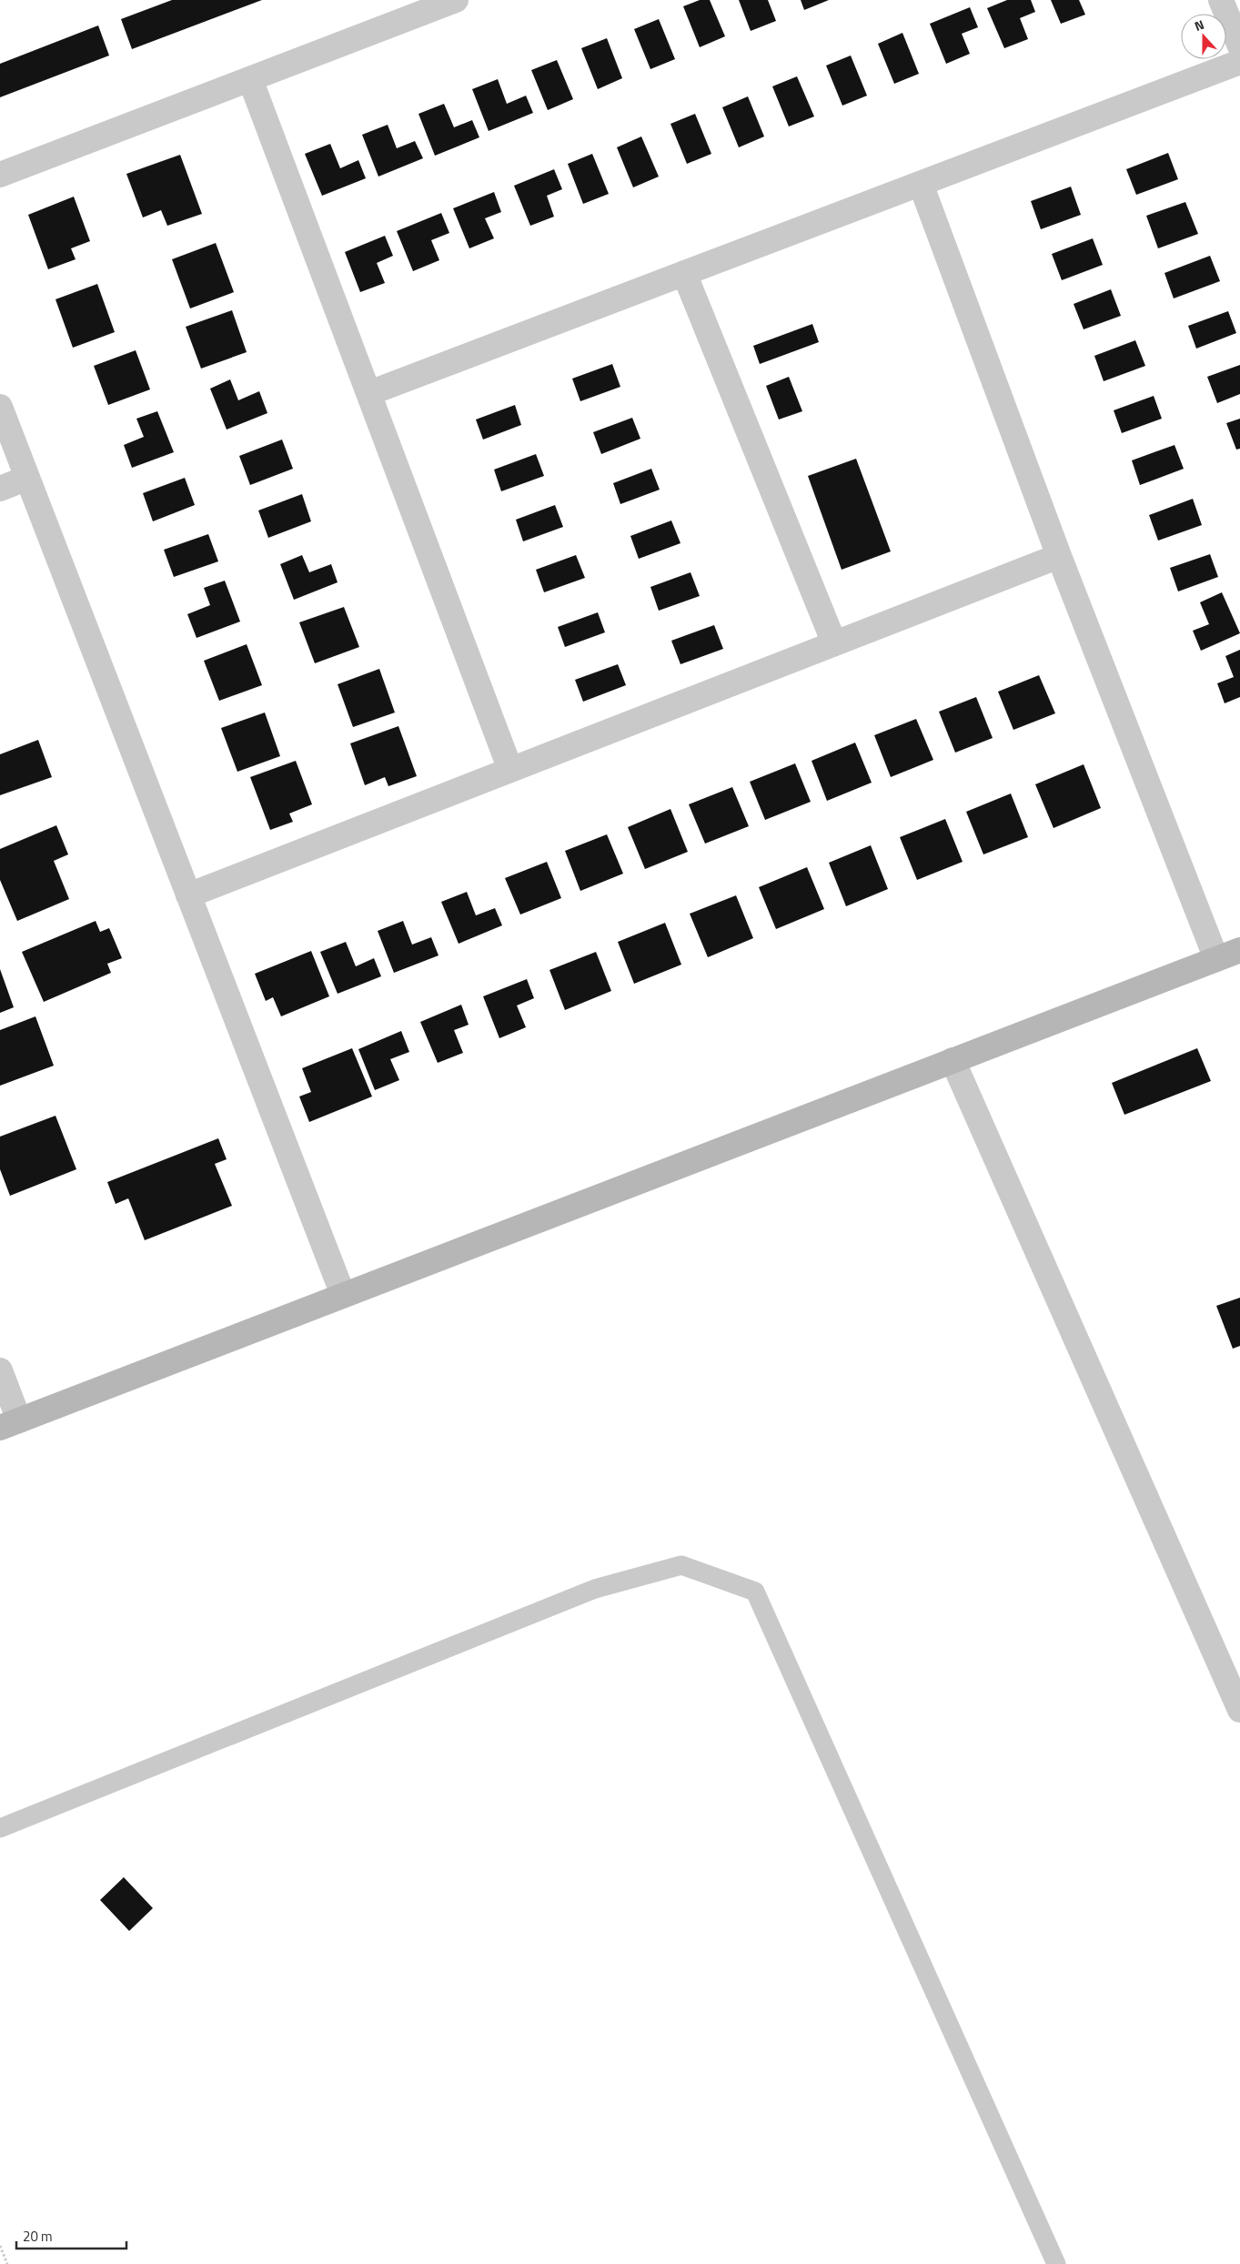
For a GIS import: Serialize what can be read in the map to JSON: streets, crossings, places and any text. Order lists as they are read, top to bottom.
{
  "scale_bar": "20 m",
  "north": "top"
}
